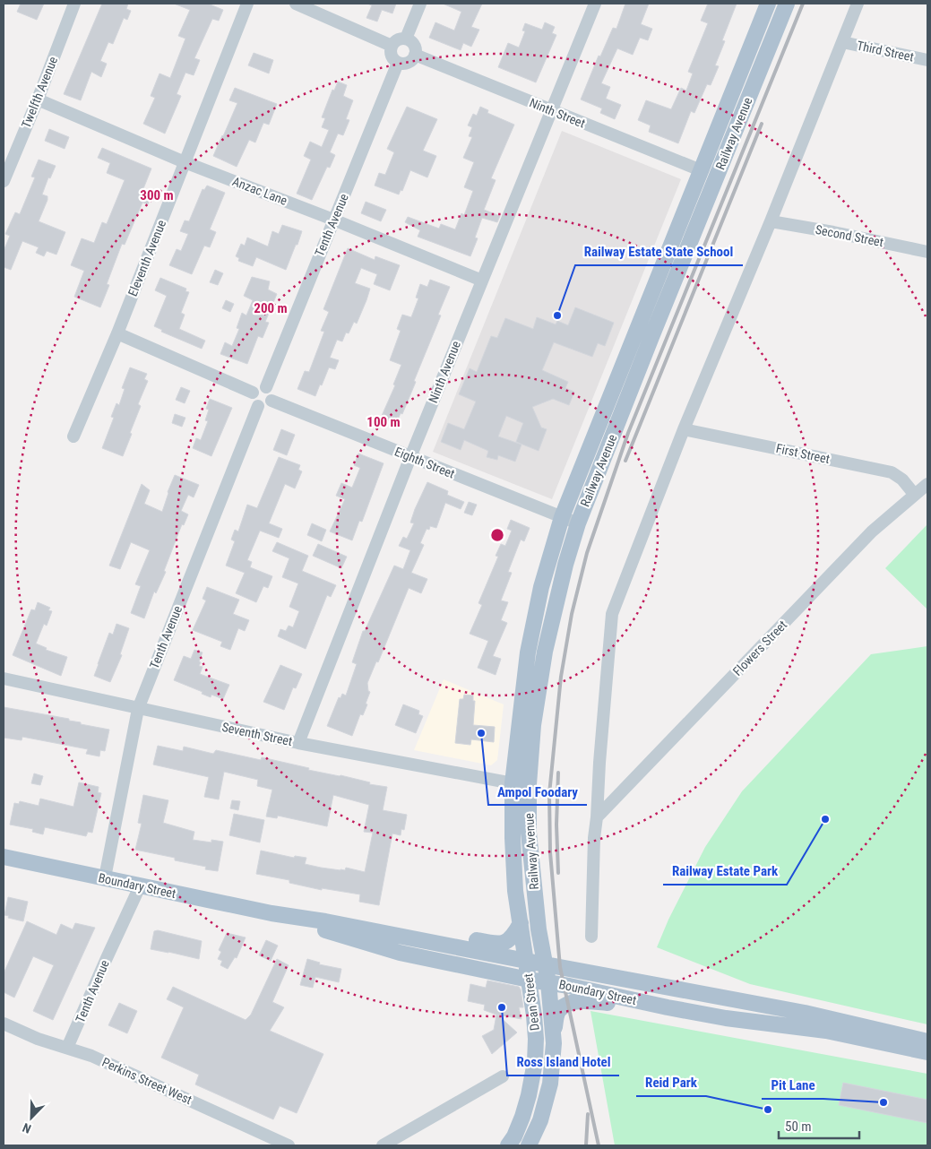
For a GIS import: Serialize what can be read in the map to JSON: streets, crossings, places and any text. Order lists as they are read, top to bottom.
{
  "streets": {
    "main road": ["Railway Avenue", "Boundary Street", "Dean Street"],
    "street": [
      "Third Street",
      "Twelfth Avenue",
      "Ninth Street",
      "Anzac Lane",
      "Tenth Avenue",
      "Second Street",
      "Eleventh Avenue",
      "Ninth Avenue",
      "First Street",
      "Eighth Street",
      "Flowers Street",
      "Seventh Street",
      "Perkins Street West"
    ]
  },
  "crossings": [
    ["Twelfth Avenue", "Anzac Lane"],
    ["Ninth Street", "Railway Avenue"],
    ["Ninth Street", "Tenth Avenue"],
    ["Ninth Street", "Ninth Avenue"],
    ["Railway Avenue", "Eighth Street"],
    ["Railway Avenue", "Seventh Street"],
    ["Railway Avenue", "Boundary Street"],
    ["Railway Avenue", "Dean Street"],
    ["Anzac Lane", "Tenth Avenue"],
    ["Anzac Lane", "Eleventh Avenue"],
    ["Anzac Lane", "Ninth Avenue"],
    ["Tenth Avenue", "Eighth Street"],
    ["Tenth Avenue", "Seventh Street"],
    ["Tenth Avenue", "Boundary Street"],
    ["Tenth Avenue", "Perkins Street West"],
    ["Ninth Avenue", "Eighth Street"],
    ["Ninth Avenue", "Seventh Street"],
    ["First Street", "Flowers Street"],
    ["Boundary Street", "Dean Street"]
  ],
  "places": [
    "Railway Estate State School",
    "Ampol Foodary",
    "Railway Estate Park",
    "Ross Island Hotel",
    "Pit Lane",
    "Reid Park"
  ],
  "scale_bar": "50 m",
  "north": "bottom left",
  "rings": ["300 m", "200 m", "100 m"]
}
